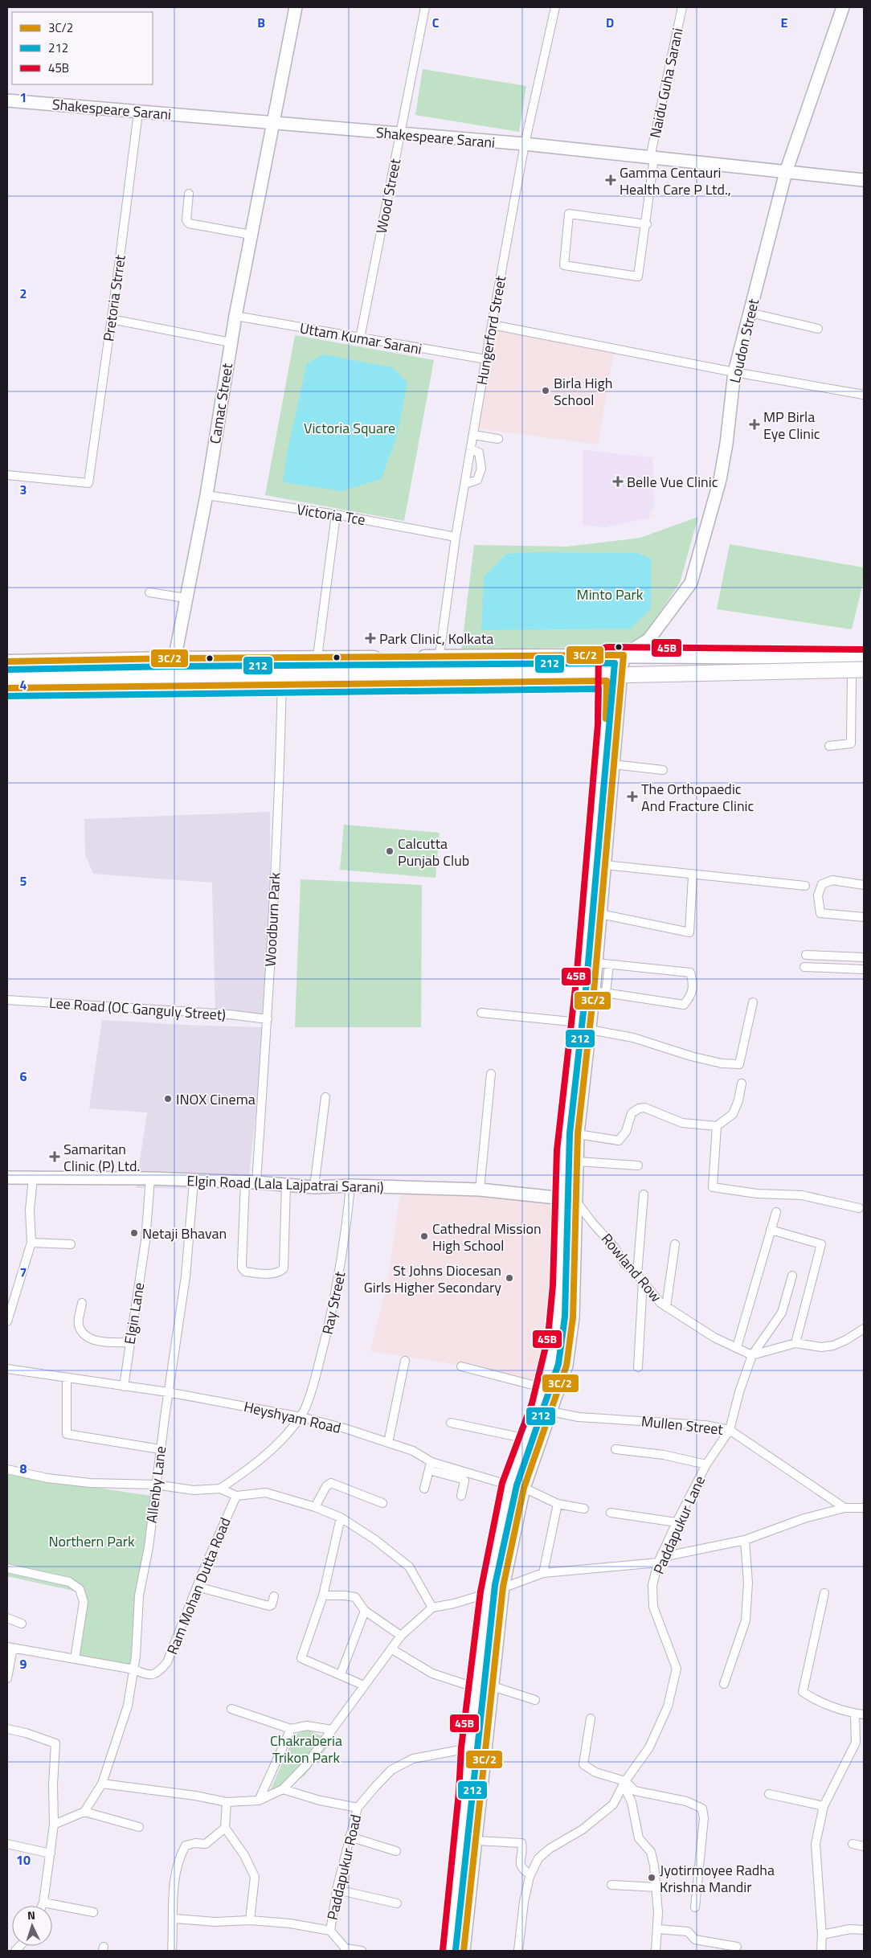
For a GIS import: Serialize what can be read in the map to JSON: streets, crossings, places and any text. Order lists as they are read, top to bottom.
{
  "streets": {
    "main road": [
      "Shakespeare Sarani",
      "Loudon Street",
      "Camac Street",
      "Elgin Road (Lala Lajpatrai Sarani)"
    ],
    "street": [
      "Naidu Guha Sarani",
      "Wood Street",
      "Pretoria Strret",
      "Hungerford Street",
      "Uttam Kumar Sarani",
      "Victoria Tce",
      "Woodburn Park",
      "Lee Road (OC Ganguly Street)",
      "Rowland Row",
      "Ray Street",
      "Elgin Lane",
      "Heyshyam Road",
      "Mullen Street",
      "Allenby Lane",
      "Paddapukur Lane",
      "Ram Mohan Dutta Road",
      "Paddapukur Road"
    ]
  },
  "crossings": [
    ["Naidu Guha Sarani", "Shakespeare Sarani"],
    ["Shakespeare Sarani", "Wood Street"],
    ["Shakespeare Sarani", "Pretoria Strret"],
    ["Shakespeare Sarani", "Hungerford Street"],
    ["Shakespeare Sarani", "Loudon Street"],
    ["Shakespeare Sarani", "Camac Street"],
    ["Wood Street", "Uttam Kumar Sarani"],
    ["Hungerford Street", "Uttam Kumar Sarani"],
    ["Hungerford Street", "Victoria Tce"],
    ["Uttam Kumar Sarani", "Camac Street"],
    ["Camac Street", "Victoria Tce"],
    ["Woodburn Park", "Lee Road (OC Ganguly Street)"],
    ["Woodburn Park", "Elgin Road (Lala Lajpatrai Sarani)"],
    ["Elgin Road (Lala Lajpatrai Sarani)", "Rowland Row"],
    ["Elgin Road (Lala Lajpatrai Sarani)", "Ray Street"],
    ["Elgin Road (Lala Lajpatrai Sarani)", "Elgin Lane"],
    ["Elgin Road (Lala Lajpatrai Sarani)", "Allenby Lane"],
    ["Rowland Row", "Paddapukur Lane"],
    ["Ray Street", "Heyshyam Road"],
    ["Elgin Lane", "Heyshyam Road"],
    ["Heyshyam Road", "Allenby Lane"],
    ["Mullen Street", "Paddapukur Lane"],
    ["Allenby Lane", "Ram Mohan Dutta Road"]
  ],
  "parks": [
    "Victoria Square",
    "Minto Park",
    "Northern Park",
    "Chakraberia Trikon Park"
  ],
  "places": {
    "health": [
      "Gamma Centauri Health Care P Ltd.,",
      "MP Birla Eye Clinic",
      "Belle Vue Clinic",
      "Park Clinic, Kolkata",
      "The Orthopaedic And Fracture Clinic",
      "Samaritan Clinic (P) Ltd."
    ],
    "other": [
      "Birla High School",
      "Calcutta Punjab Club",
      "INOX Cinema",
      "Netaji Bhavan",
      "Cathedral Mission High School",
      "St Johns Diocesan Girls Higher Secondary",
      "Jyotirmoyee Radha Krishna Mandir"
    ]
  },
  "lines": ["transit line 45B", "transit line 3C/2", "transit line 212"],
  "legend": ["3C/2", "212", "45B"],
  "north": "top",
  "grid": {
    "columns": [
      "B",
      "C",
      "D",
      "E"
    ],
    "rows": [
      "1",
      "2",
      "3",
      "4",
      "5",
      "6",
      "7",
      "8",
      "9",
      "10"
    ]
  }
}
